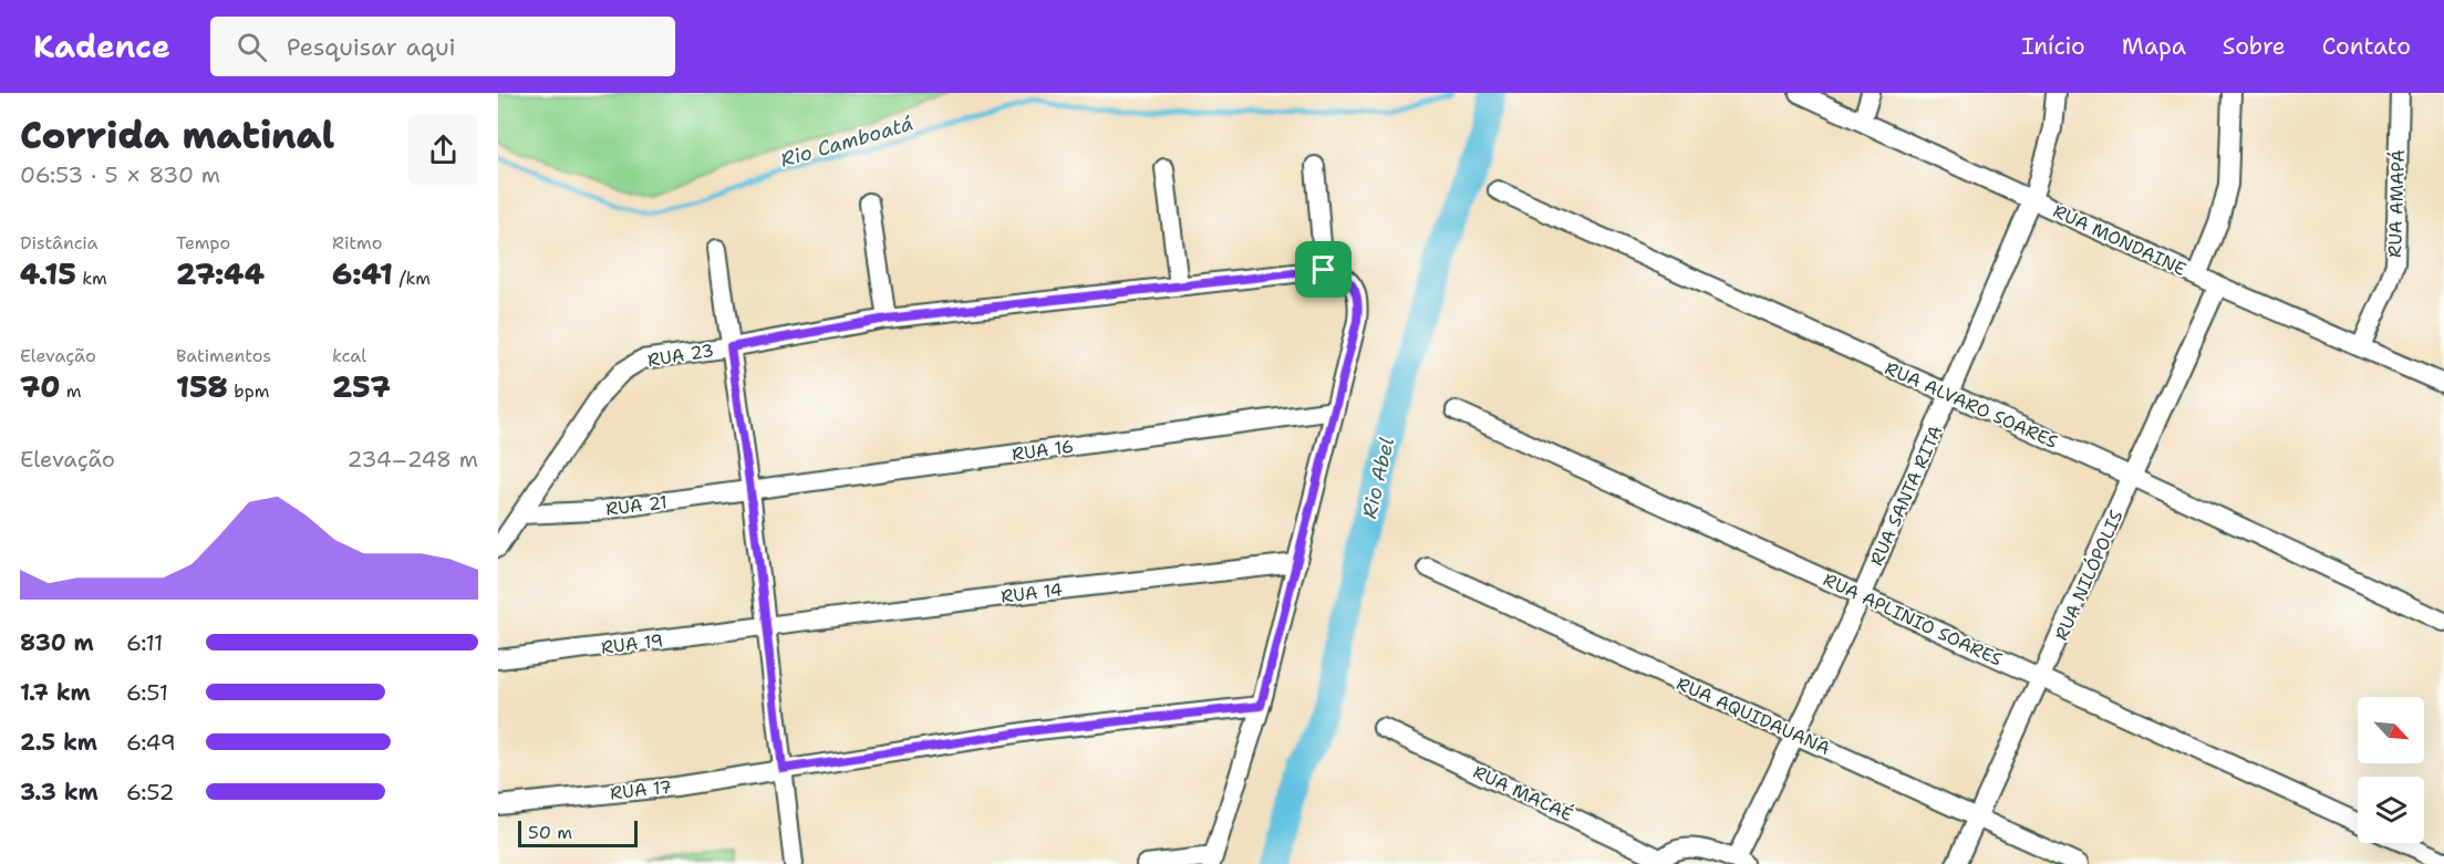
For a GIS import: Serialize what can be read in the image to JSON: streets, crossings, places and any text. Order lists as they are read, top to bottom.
{
  "streets": {
    "street": [
      "RUA AMAPÁ",
      "RUA MONDAINE",
      "RUA 23",
      "RUA ALVARO SOARES",
      "RUA 16",
      "RUA SANTA RITA",
      "RUA 21",
      "RUA NILÓPOLIS",
      "RUA 14",
      "RUA APLINIO SOARES",
      "RUA 19",
      "RUA AQUIDAUANA",
      "RUA 17",
      "RUA MACAÉ"
    ]
  },
  "crossings": [
    ["RUA AMAPÁ", "RUA MONDAINE"],
    ["RUA MONDAINE", "RUA SANTA RITA"],
    ["RUA MONDAINE", "RUA NILÓPOLIS"],
    ["RUA 23", "RUA 21"],
    ["RUA ALVARO SOARES", "RUA SANTA RITA"],
    ["RUA ALVARO SOARES", "RUA NILÓPOLIS"],
    ["RUA 16", "RUA 21"],
    ["RUA SANTA RITA", "RUA APLINIO SOARES"],
    ["RUA SANTA RITA", "RUA AQUIDAUANA"],
    ["RUA NILÓPOLIS", "RUA APLINIO SOARES"],
    ["RUA NILÓPOLIS", "RUA AQUIDAUANA"],
    ["RUA 14", "RUA 19"]
  ],
  "water": ["Rio Camboatá", "Rio Abel"],
  "scale_bar": "50 m",
  "north": "bottom right",
  "page": {
    "header": "Kadence",
    "search": "Pesquisar aqui",
    "nav": [
      "Início",
      "Mapa",
      "Sobre",
      "Contato"
    ],
    "heading": ["Corrida matinal", "06:53 · 5 × 830 m"],
    "stats": [
      ["Distância", "4.15 km"],
      ["Tempo", "27:44"],
      ["Ritmo", "6:41 /km"],
      ["Elevação", "70 m"],
      ["Batimentos", "158 bpm"],
      ["kcal", "257"]
    ],
    "chart": ["Elevação", "234–248 m"],
    "list": [
      {
        "name": "830 m",
        "note": "6:11"
      },
      {
        "name": "1.7 km",
        "note": "6:51"
      },
      {
        "name": "2.5 km",
        "note": "6:49"
      },
      {
        "name": "3.3 km",
        "note": "6:52"
      }
    ],
    "scale": "50 m"
  }
}
